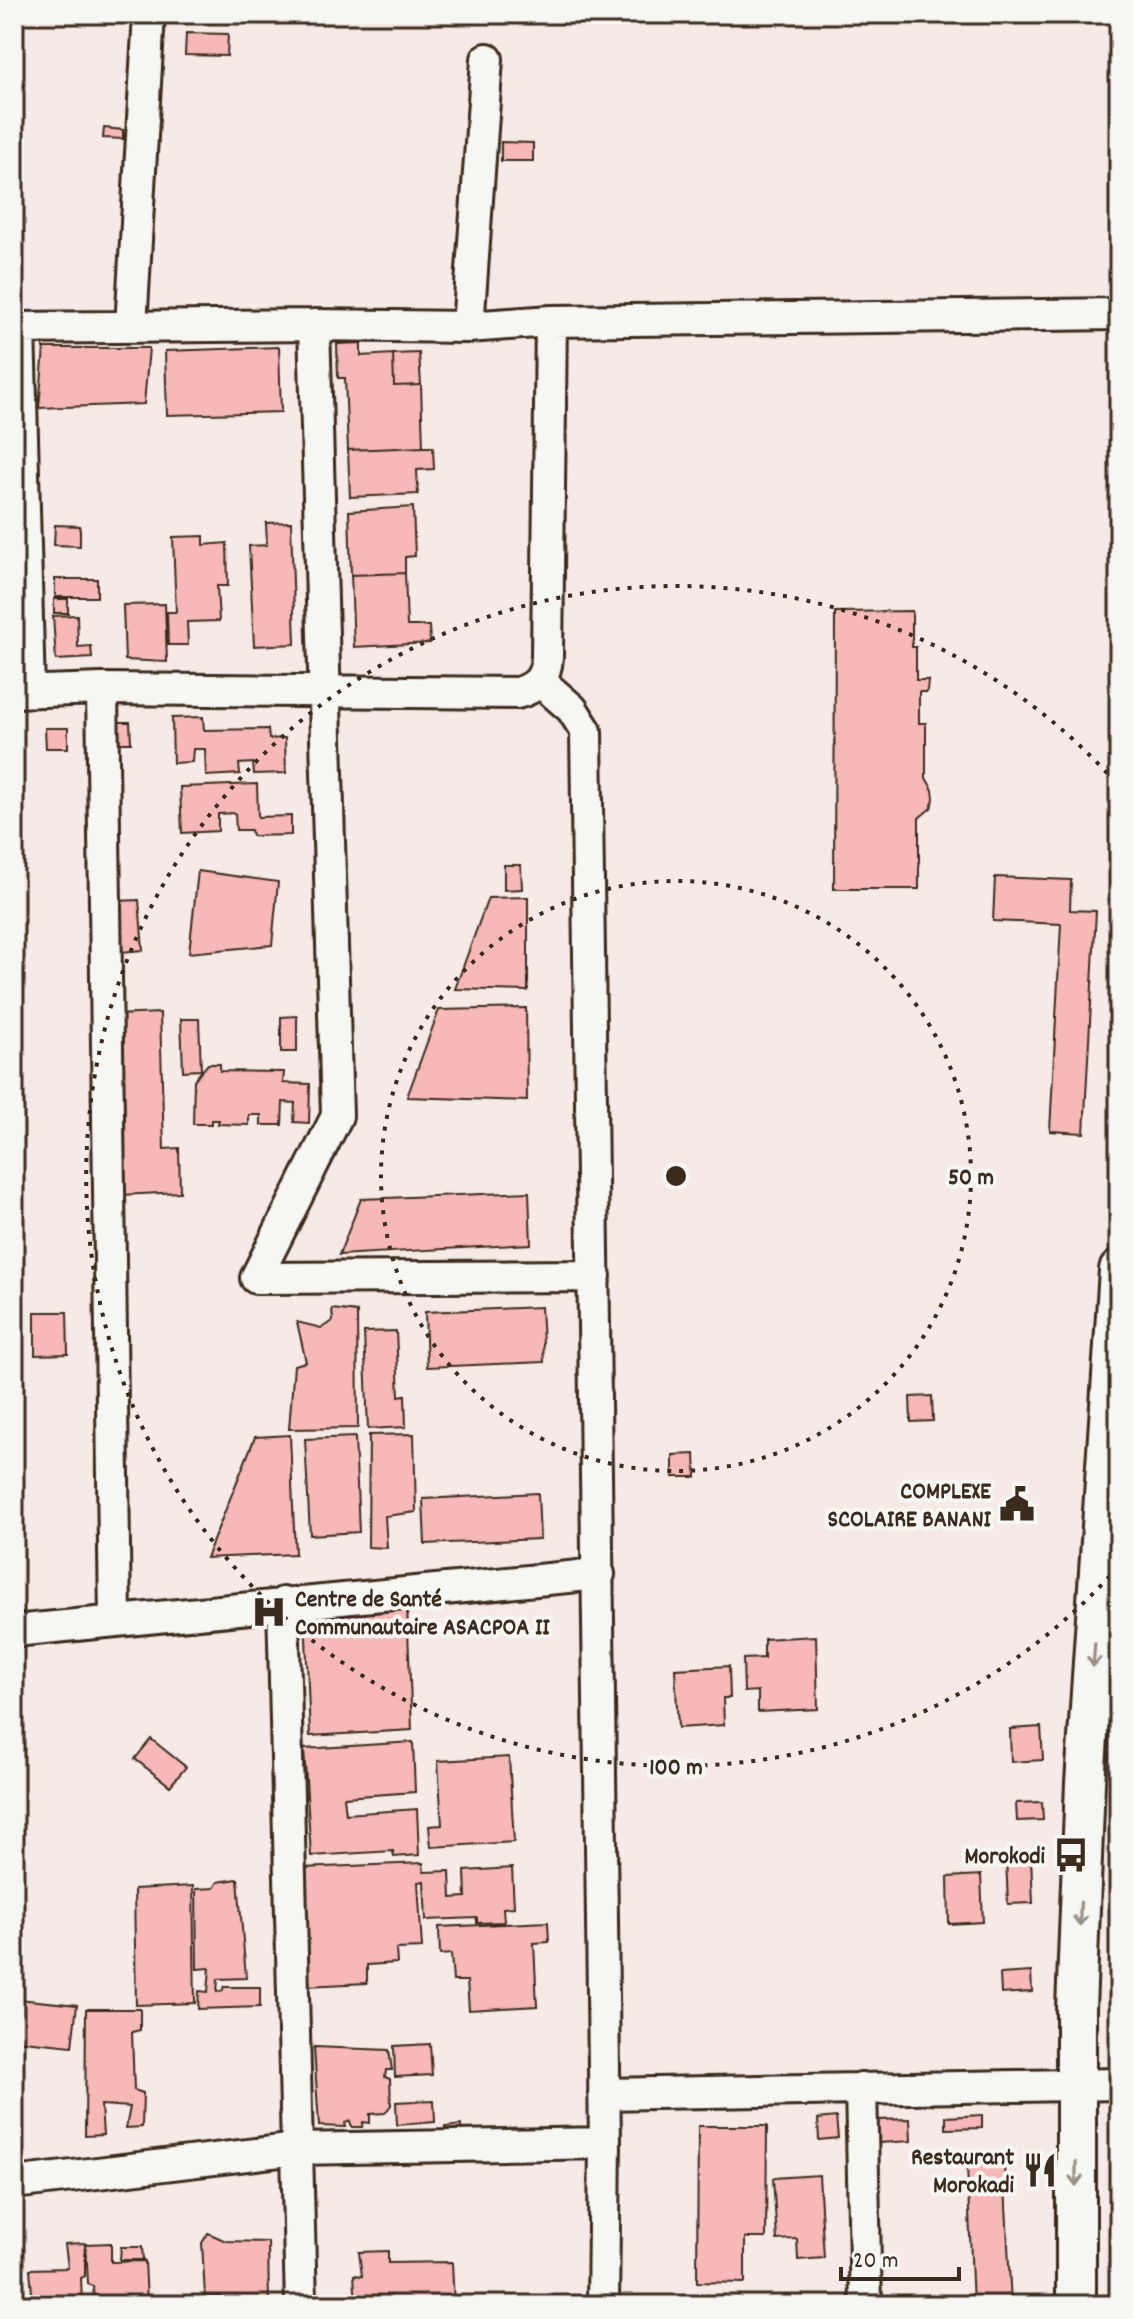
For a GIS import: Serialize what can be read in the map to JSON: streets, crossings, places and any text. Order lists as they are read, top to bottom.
{
  "places": {
    "public building": ["COMPLEXE SCOLAIRE BANANI"],
    "hospital": ["Centre de Santé Communautaire ASACPOA II"],
    "bus stop": ["Morokodi"],
    "restaurant": ["Restaurant Morokadi"]
  },
  "scale_bar": "20 m",
  "rings": ["50 m", "100 m"]
}
